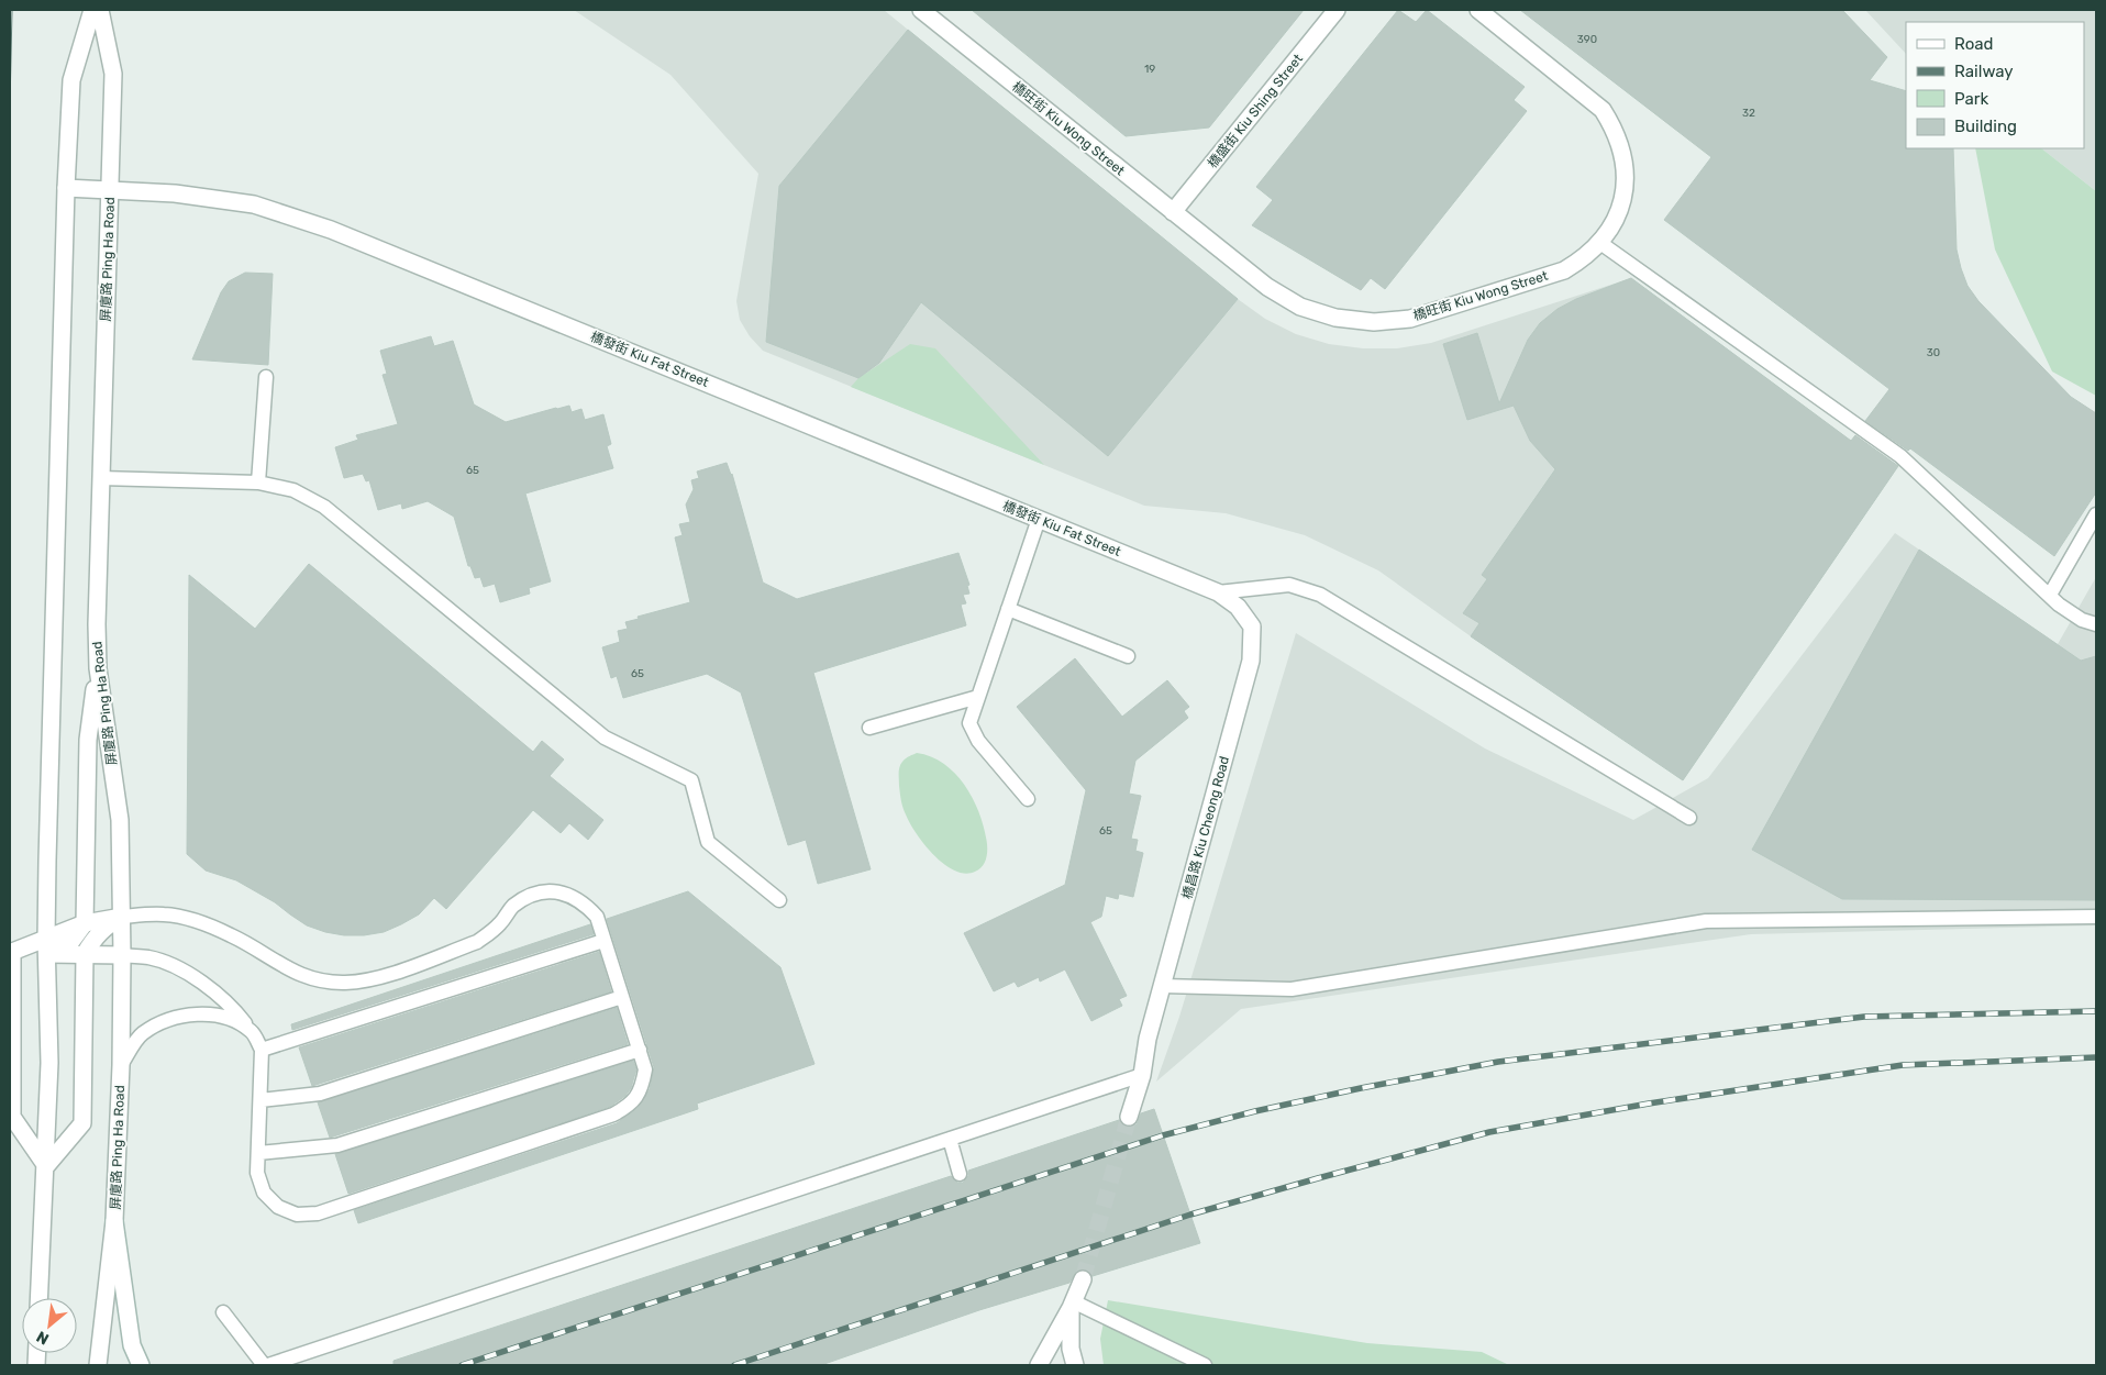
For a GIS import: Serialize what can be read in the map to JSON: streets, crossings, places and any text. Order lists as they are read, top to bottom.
{
  "streets": {
    "street": [
      "橋盛街 Kiu Shing Street",
      "橋旺街 Kiu Wong Street",
      "屏廈路 Ping Ha Road",
      "橋發街 Kiu Fat Street",
      "橋昌路 Kiu Cheong Road"
    ]
  },
  "crossings": [
    ["橋盛街 Kiu Shing Street", "橋旺街 Kiu Wong Street"],
    ["屏廈路 Ping Ha Road", "橋發街 Kiu Fat Street"],
    ["橋發街 Kiu Fat Street", "橋昌路 Kiu Cheong Road"]
  ],
  "house_numbers": [
    "390",
    "19",
    "32",
    "30",
    "65",
    "65",
    "65"
  ],
  "legend": [
    "Road",
    "Railway",
    "Park",
    "Building"
  ],
  "north": "bottom left"
}
